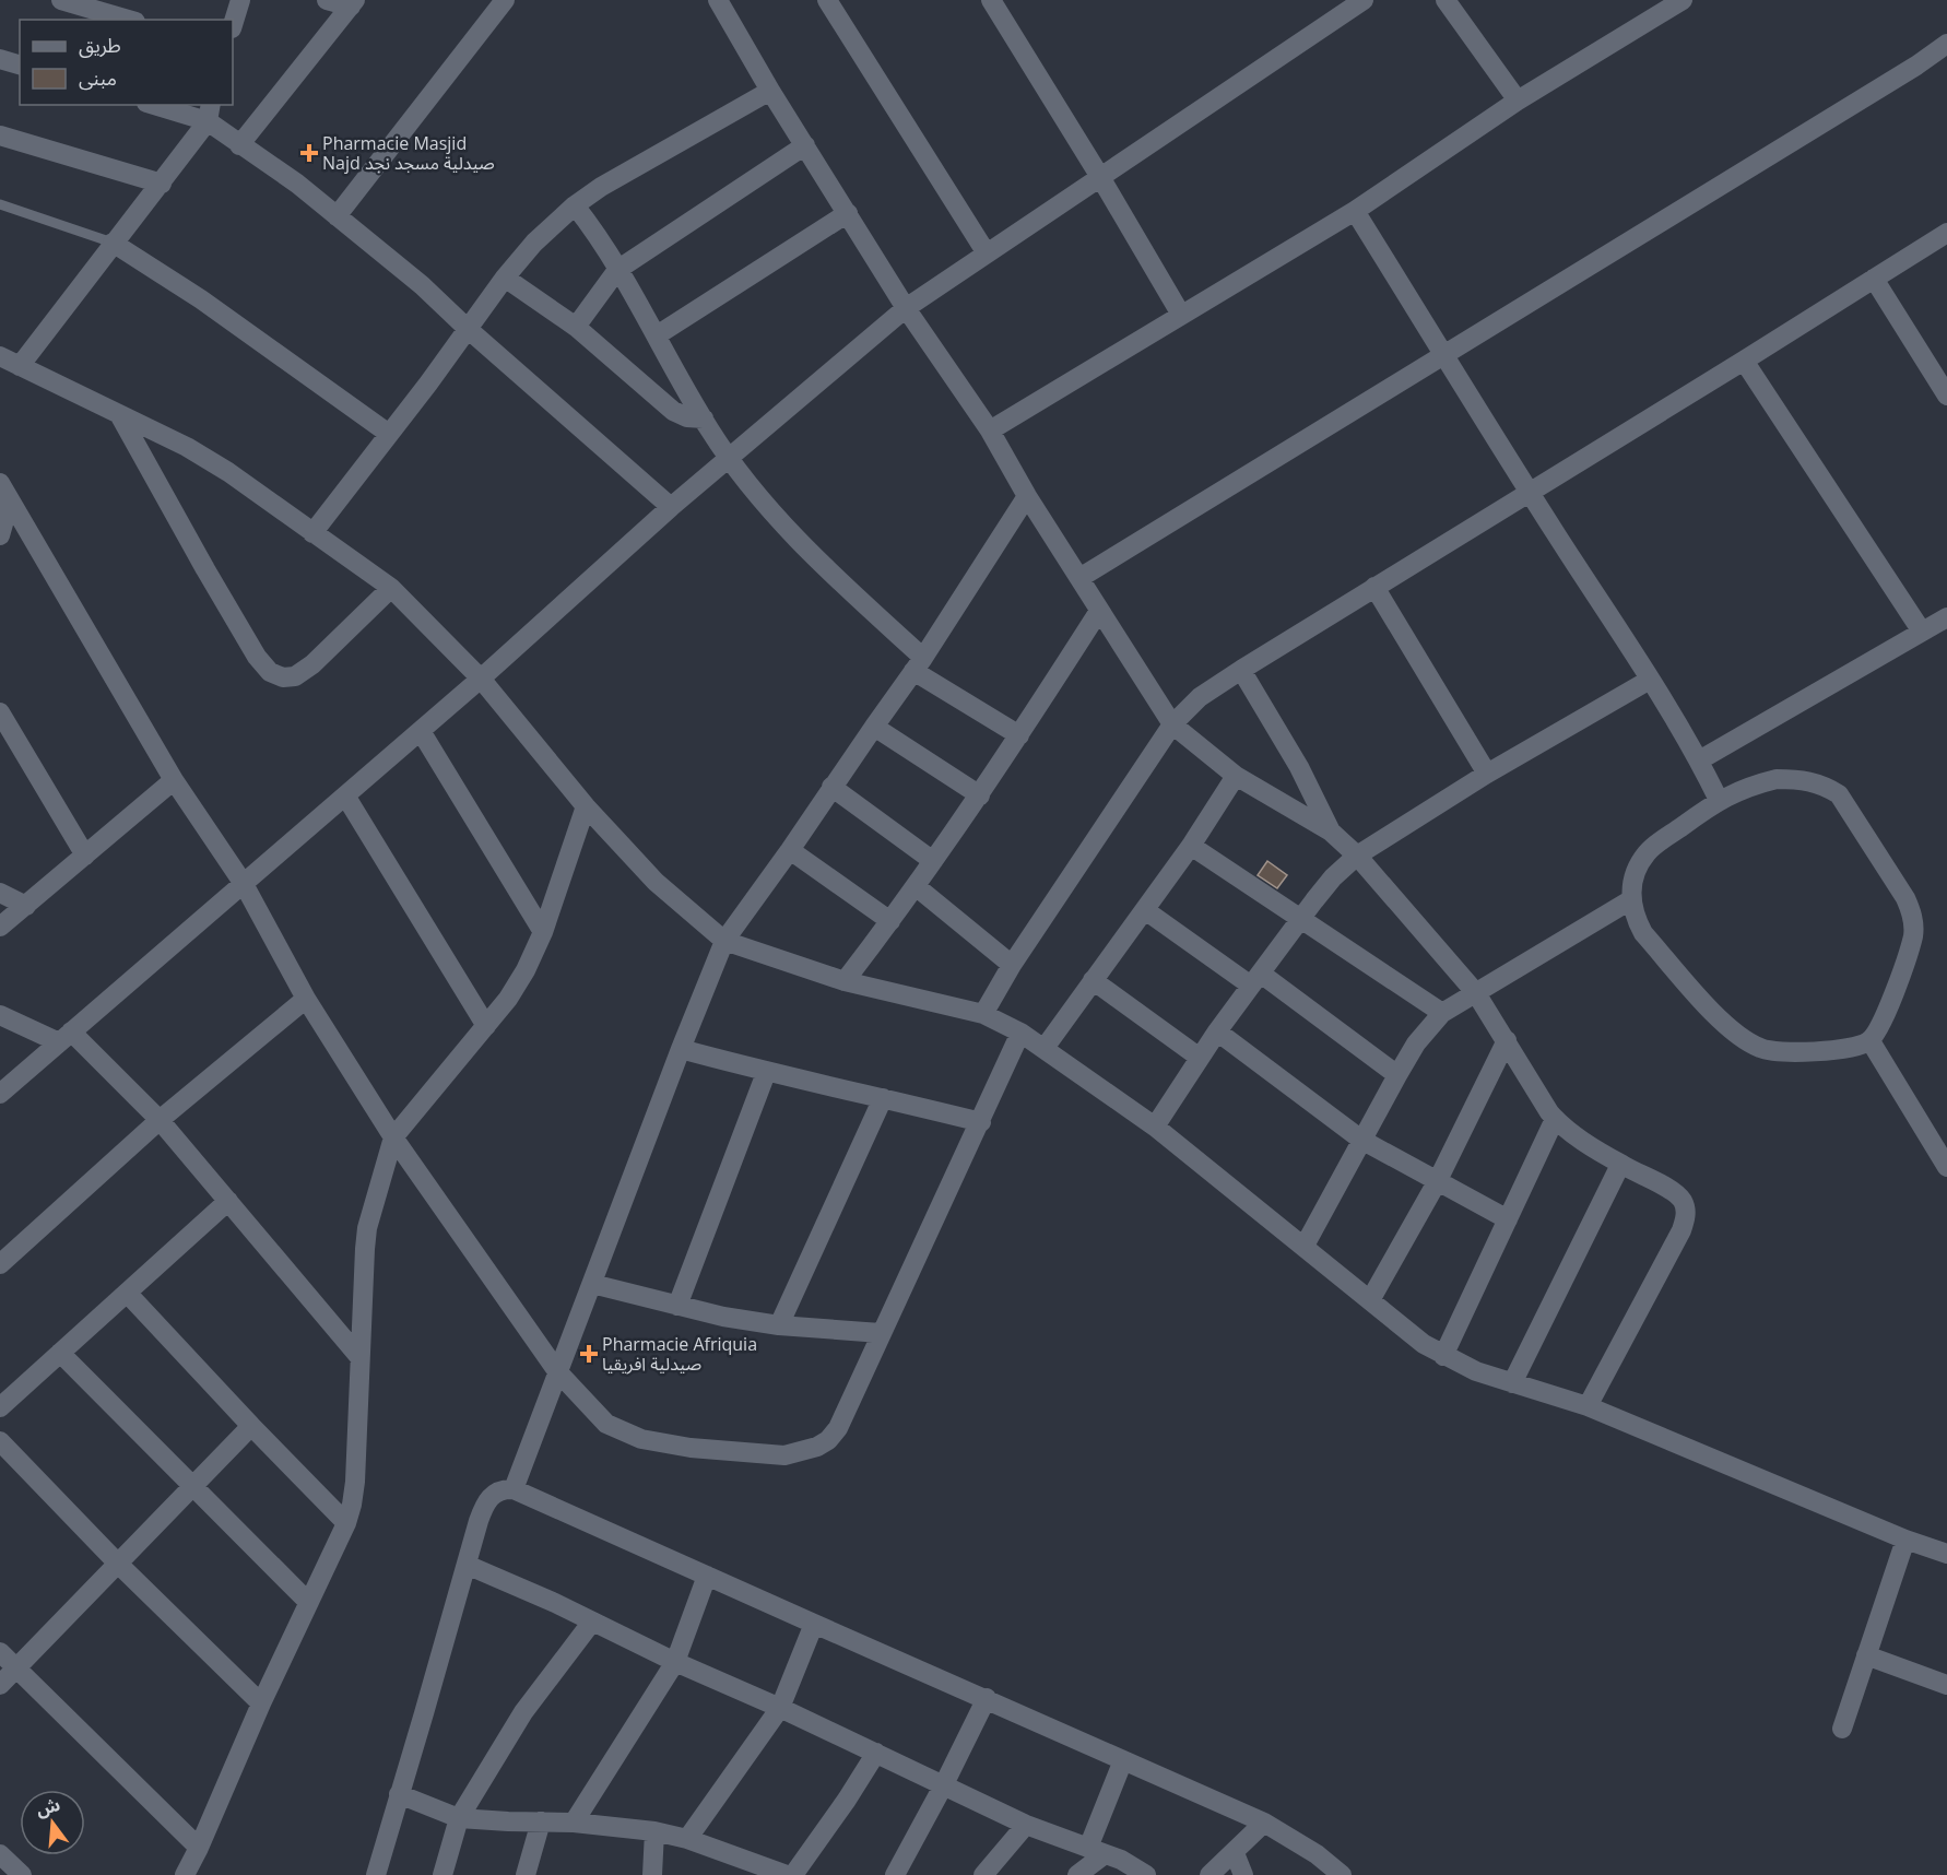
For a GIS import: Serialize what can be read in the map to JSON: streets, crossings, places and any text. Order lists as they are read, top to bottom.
{
  "places": {
    "health": ["Pharmacie Masjid Najd صيدلية مسجد نجد", "Pharmacie Afriquia صيدلية افريقيا"]
  },
  "legend": ["طريق", "مبنى"],
  "north": "top"
}
